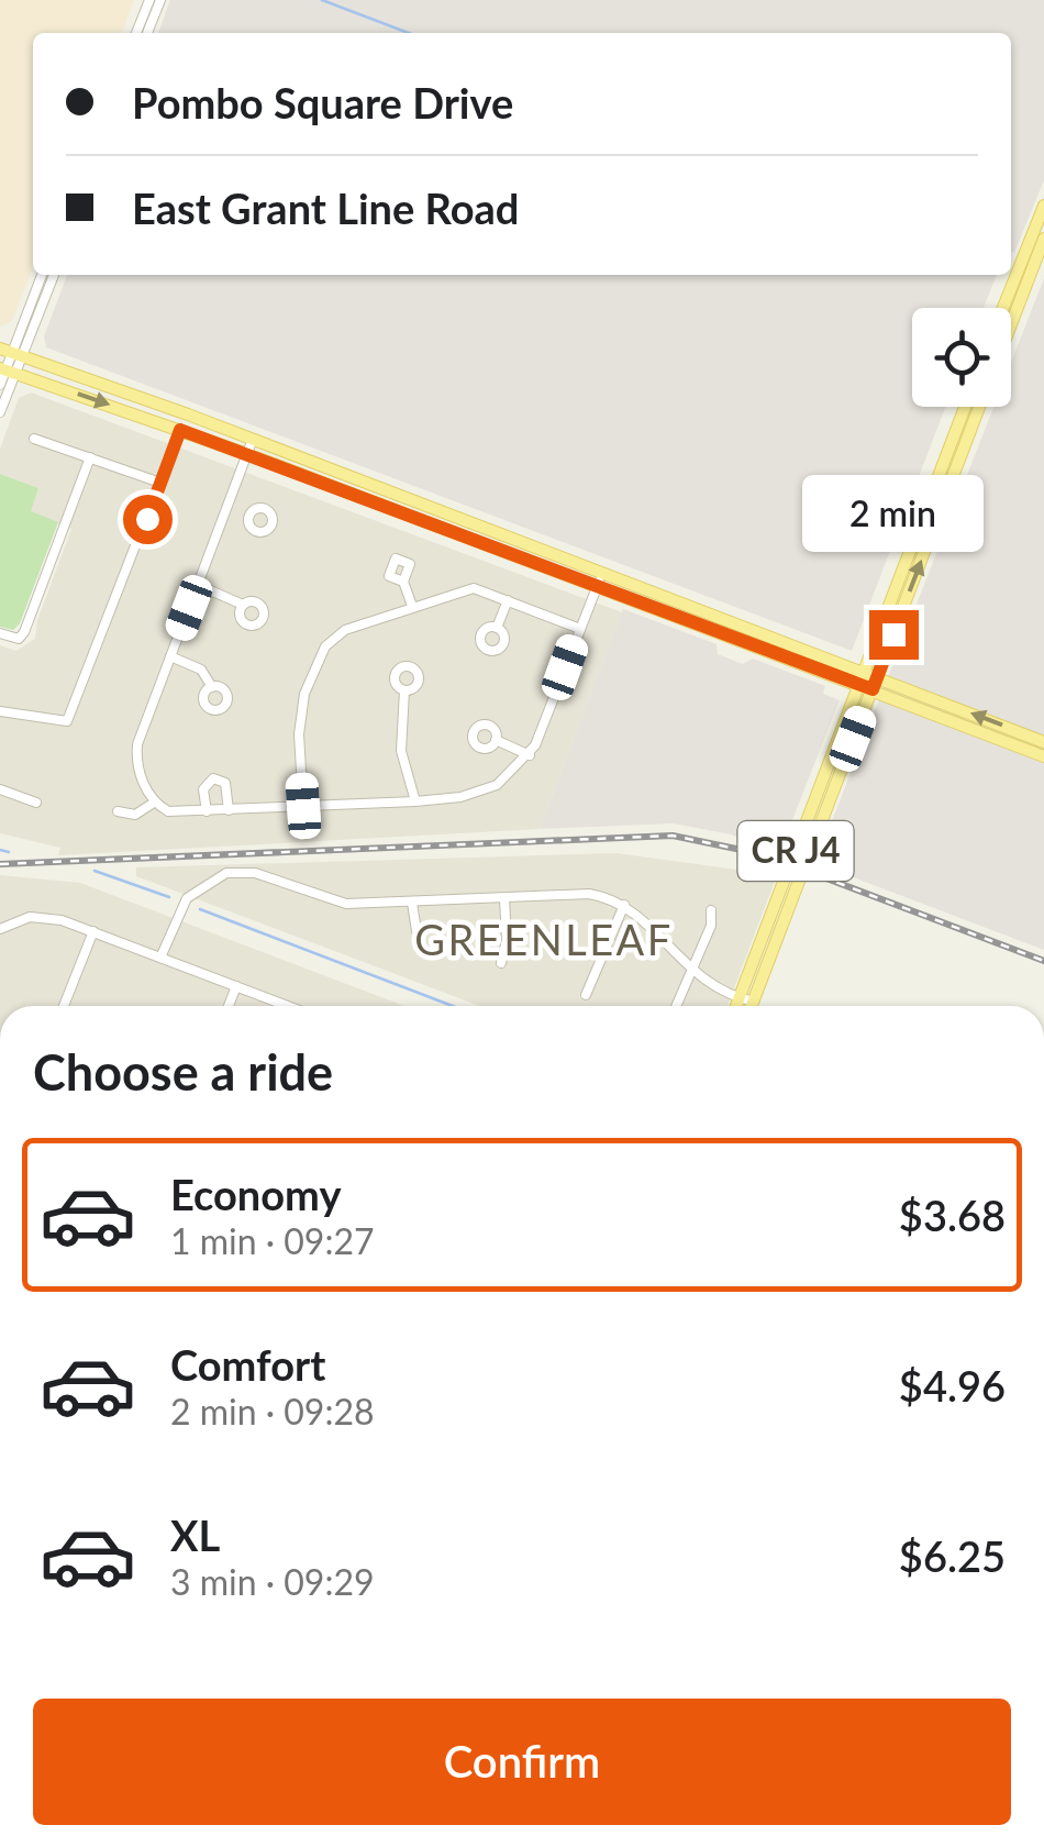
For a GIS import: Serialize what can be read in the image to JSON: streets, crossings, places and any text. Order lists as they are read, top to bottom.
{
  "streets": {
    "main road": ["CR J4"]
  },
  "districts": ["GREENLEAF"],
  "page": {
    "banner": ["Pombo Square Drive", "East Grant Line Road"],
    "bubble": "2 min",
    "heading": "Choose a ride",
    "list": [
      {
        "name": "Economy",
        "note": "1 min · 09:27",
        "value": "$3.68"
      },
      {
        "name": "Comfort",
        "note": "2 min · 09:28",
        "value": "$4.96"
      },
      {
        "name": "XL",
        "note": "3 min · 09:29",
        "value": "$6.25"
      }
    ],
    "buttons": "Confirm"
  }
}
